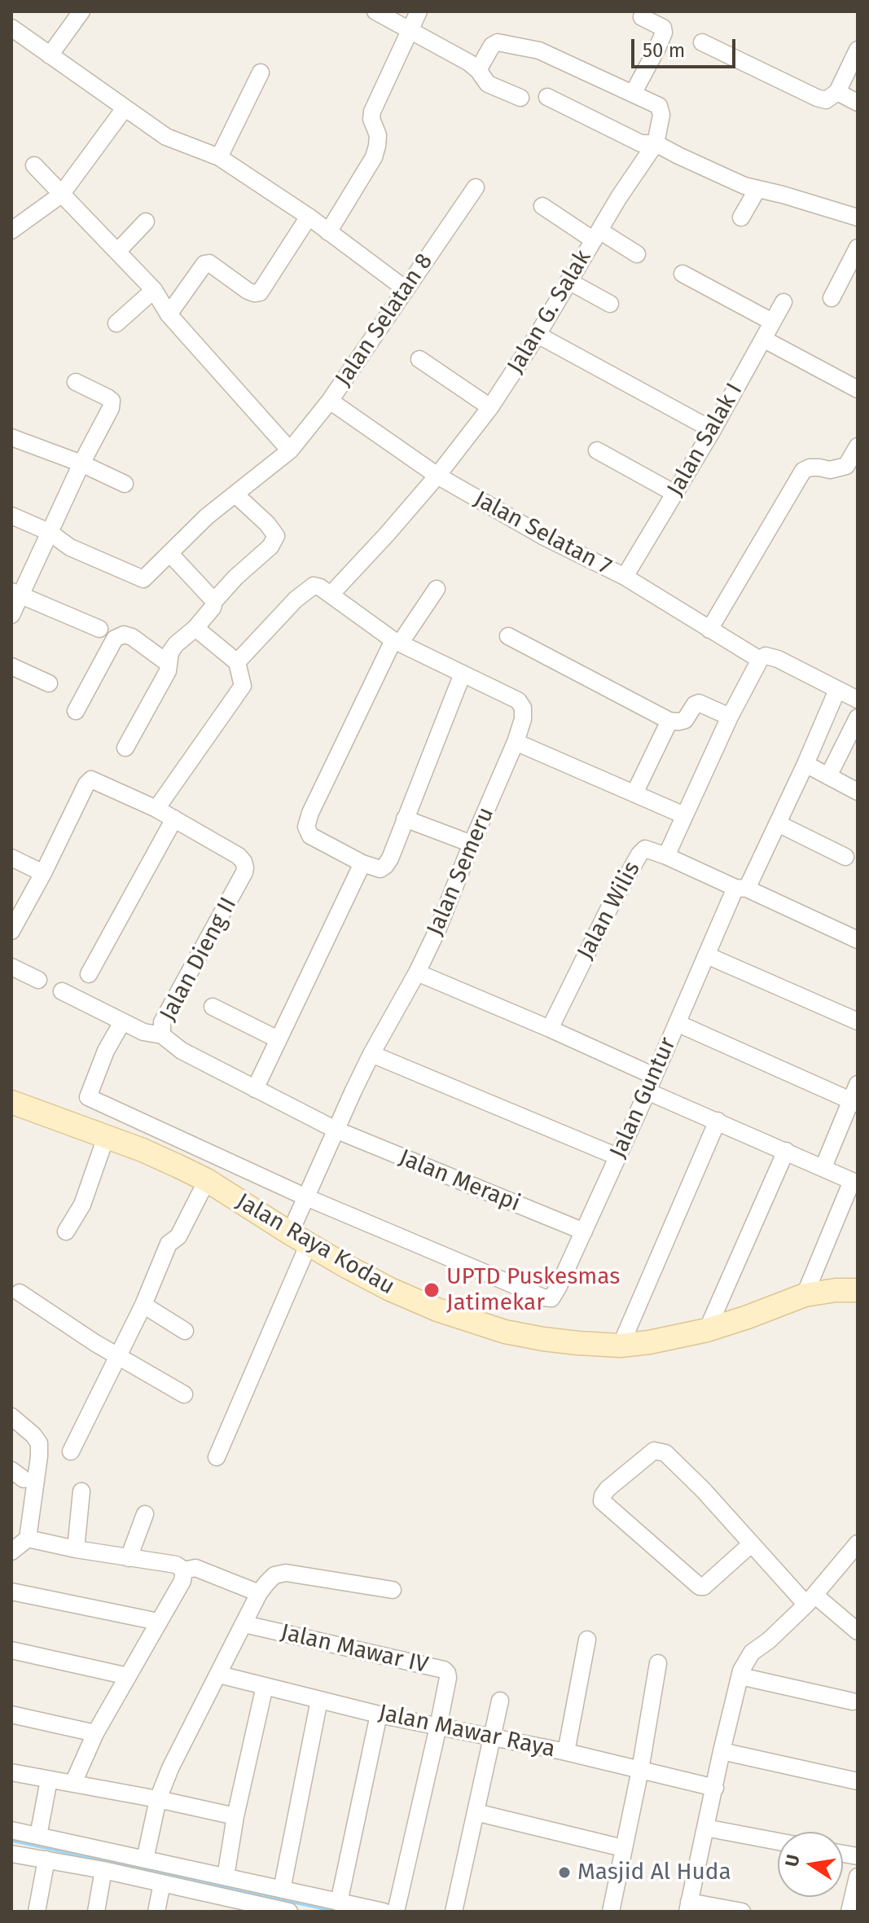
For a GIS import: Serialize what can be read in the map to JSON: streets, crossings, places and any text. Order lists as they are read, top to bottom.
{
  "streets": {
    "street": [
      "Jalan G. Salak",
      "Jalan Selatan 8",
      "Jalan Salak I",
      "Jalan Selatan 7",
      "Jalan Semeru",
      "Jalan Wilis",
      "Jalan Dieng II",
      "Jalan Guntur",
      "Jalan Merapi",
      "Jalan Raya Kodau",
      "Jalan Mawar IV",
      "Jalan Mawar Raya"
    ]
  },
  "crossings": [
    ["Jalan G. Salak", "Jalan Selatan 7"],
    ["Jalan G. Salak", "Jalan Semeru"],
    ["Jalan Selatan 8", "Jalan Selatan 7"],
    ["Jalan Salak I", "Jalan Selatan 7"],
    ["Jalan Semeru", "Jalan Dieng II"],
    ["Jalan Semeru", "Jalan Guntur"],
    ["Jalan Semeru", "Jalan Merapi"],
    ["Jalan Semeru", "Jalan Raya Kodau"],
    ["Jalan Wilis", "Jalan Guntur"],
    ["Jalan Dieng II", "Jalan Merapi"],
    ["Jalan Guntur", "Jalan Merapi"],
    ["Jalan Mawar IV", "Jalan Mawar Raya"]
  ],
  "places": ["UPTD Puskesmas Jatimekar", "Masjid Al Huda"],
  "scale_bar": "50 m",
  "north": "left"
}
